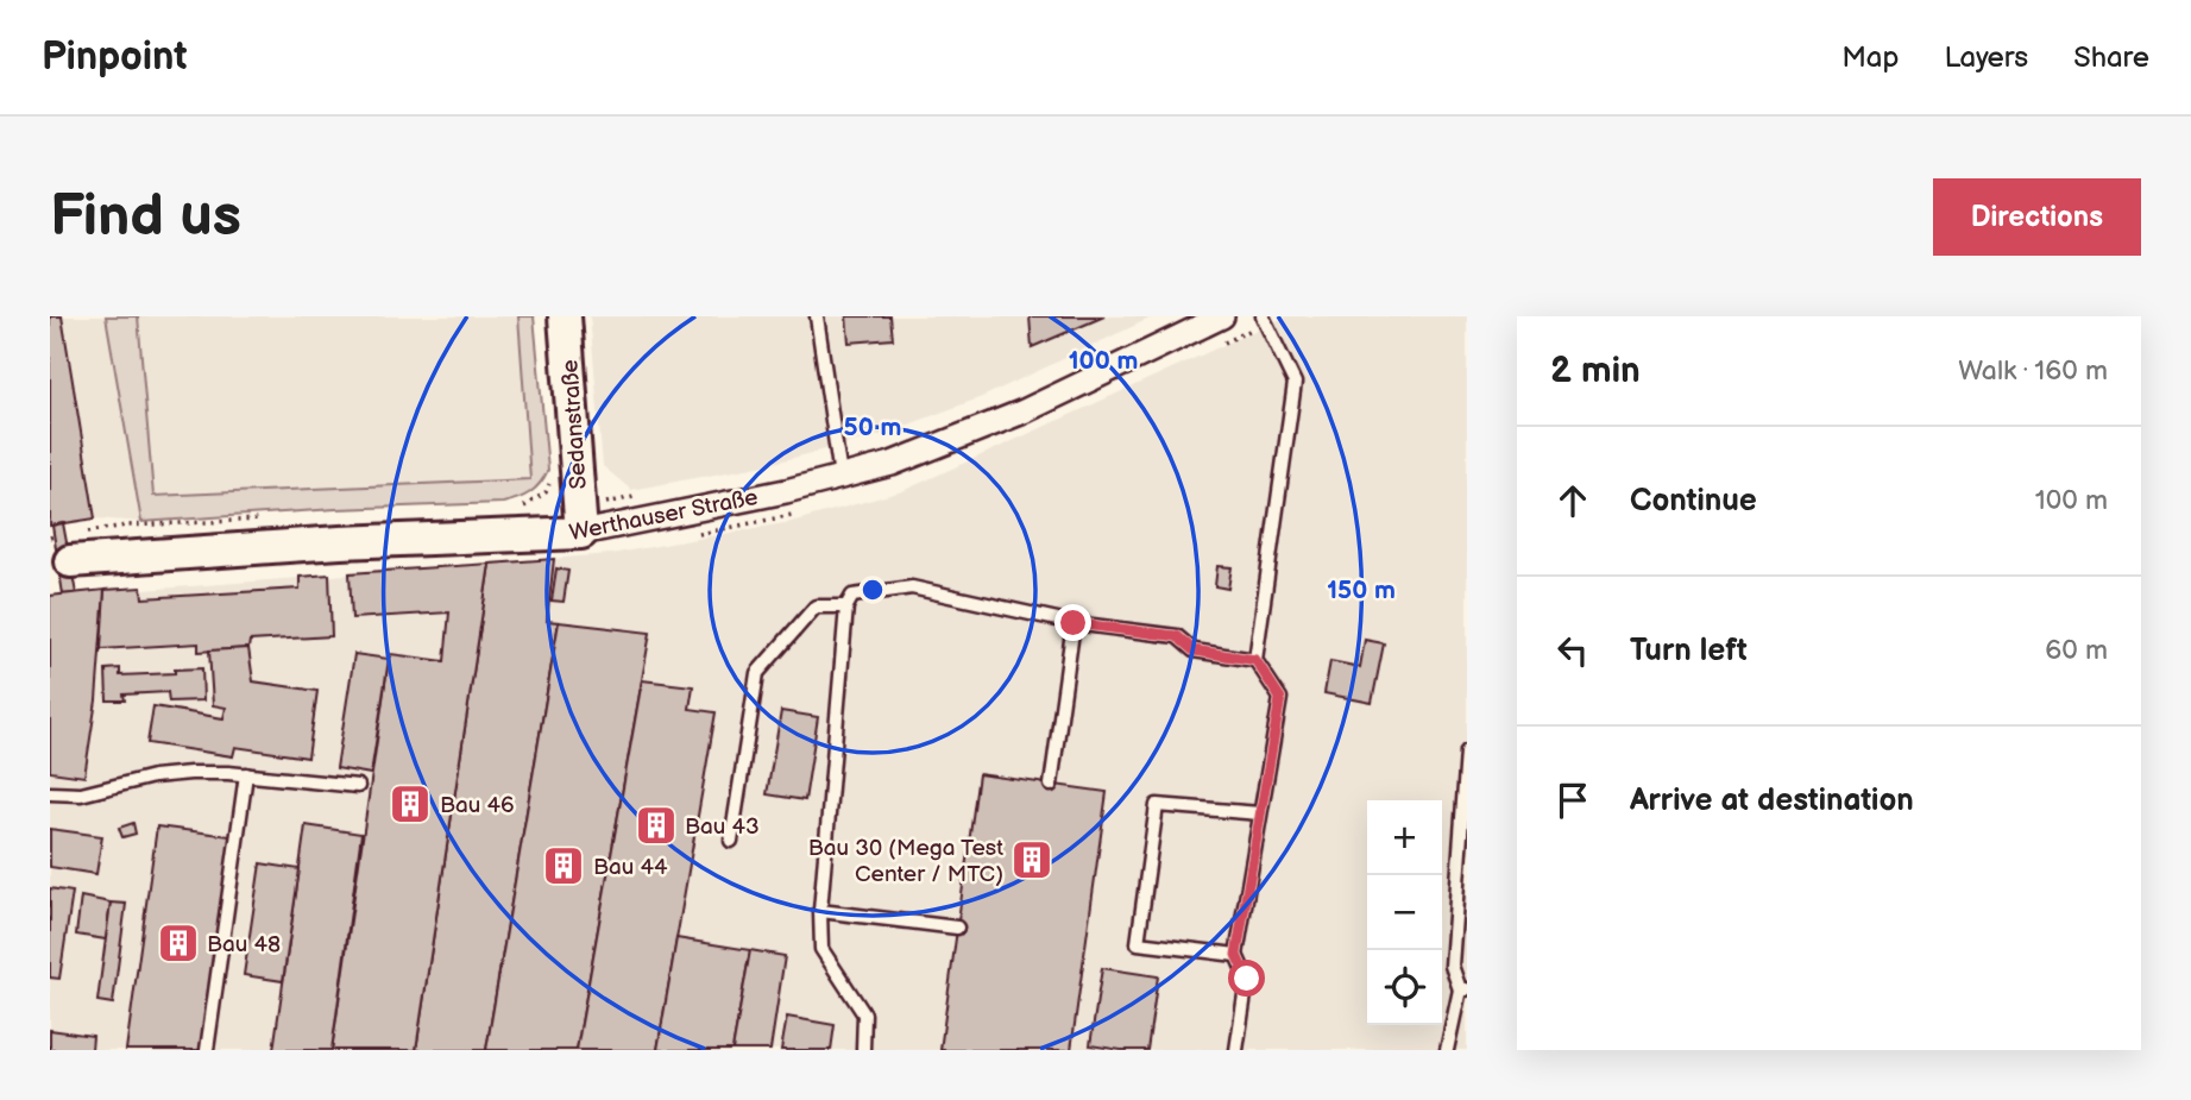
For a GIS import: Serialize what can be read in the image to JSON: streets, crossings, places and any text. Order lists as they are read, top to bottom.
{
  "streets": {
    "main road": ["Sedanstraße", "Werthauser Straße"]
  },
  "crossings": [
    ["Sedanstraße", "Werthauser Straße"]
  ],
  "places": {
    "building": [
      "Bau 46",
      "Bau 43",
      "Bau 30 (Mega Test Center / MTC)",
      "Bau 44",
      "Bau 48"
    ]
  },
  "page": {
    "header": "Pinpoint",
    "nav": ["Map", "Layers", "Share"],
    "buttons": "Directions",
    "title": "Find us",
    "heading": ["2 min", "Walk · 160 m"],
    "list": [
      ["Continue", "100 m"],
      ["Turn left", "60 m"],
      "Arrive at destination"
    ],
    "map_buttons": ["+", "−"]
  },
  "rings": ["100 m", "50 m", "150 m"]
}
